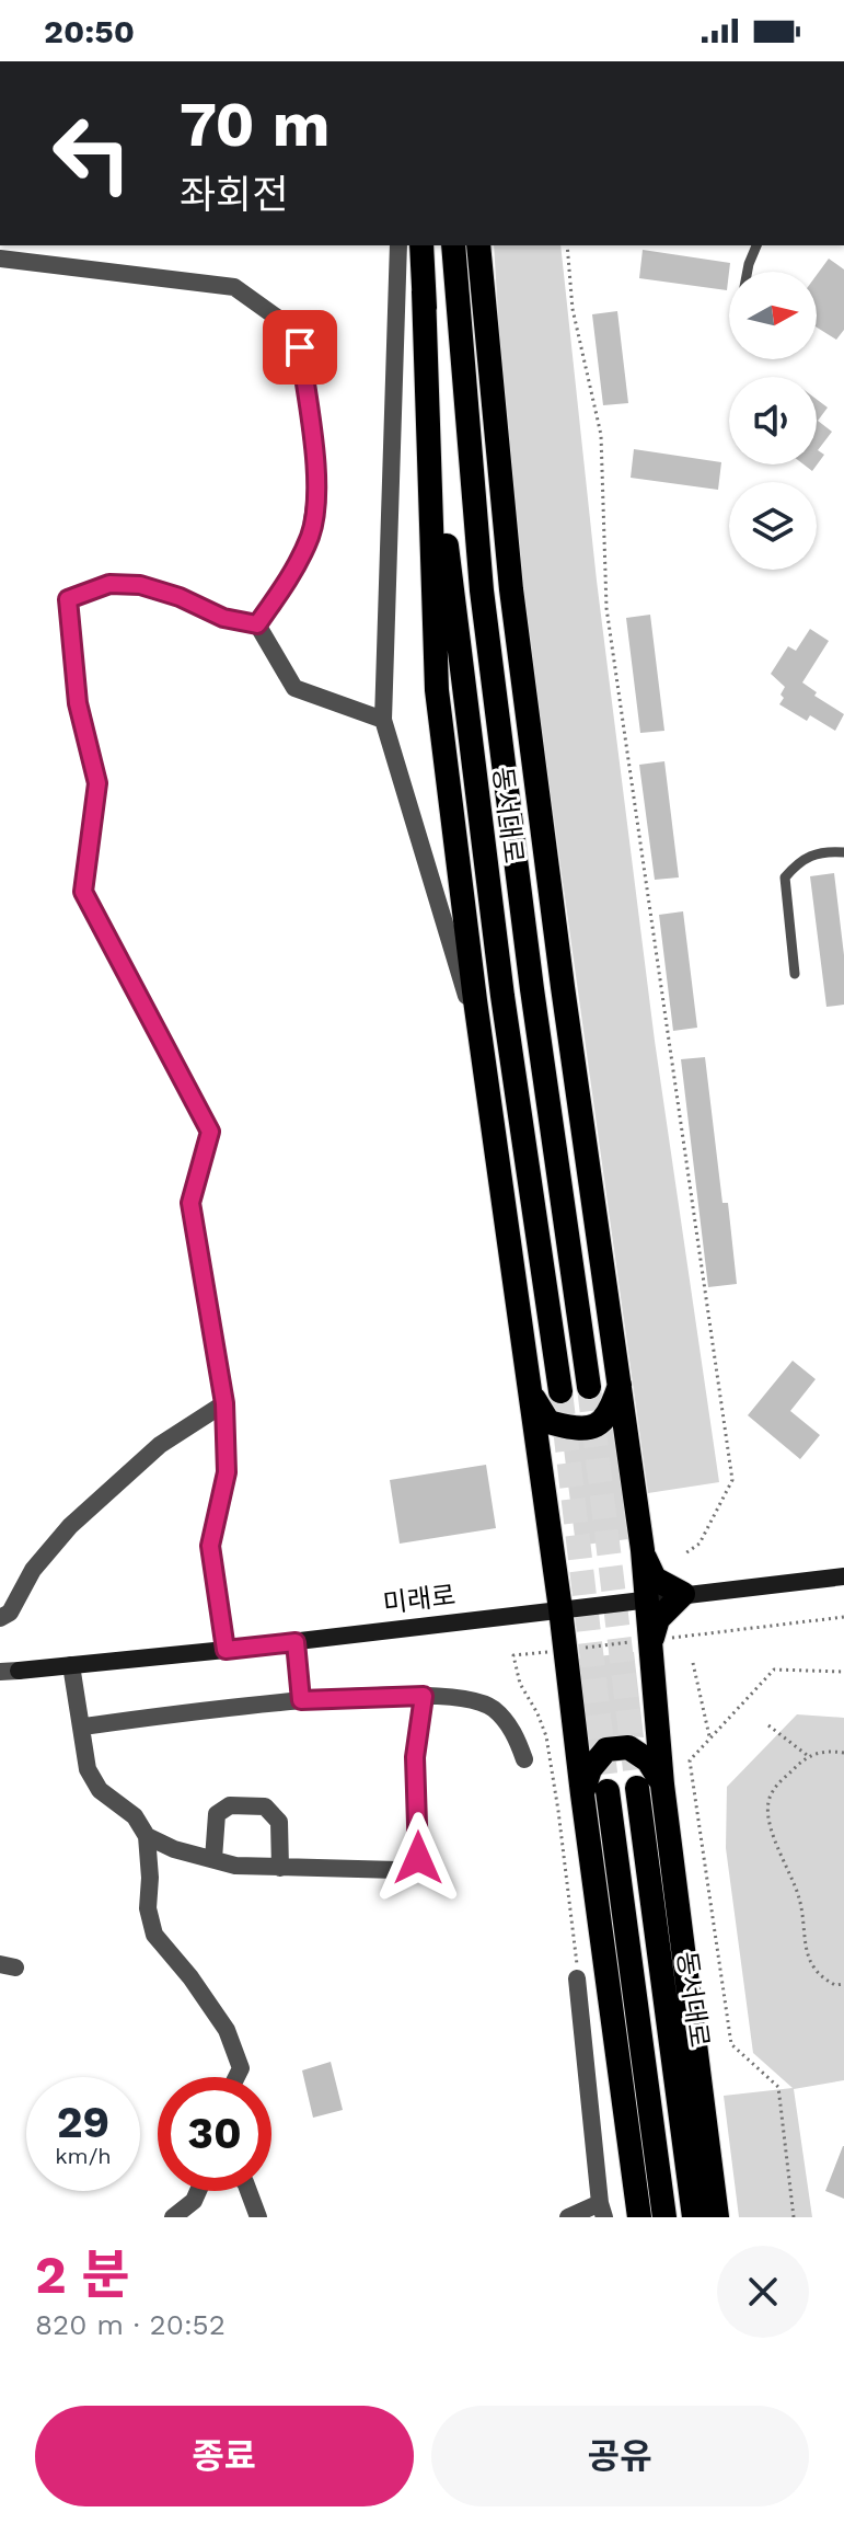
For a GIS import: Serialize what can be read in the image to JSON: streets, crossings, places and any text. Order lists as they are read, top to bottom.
{
  "streets": {
    "highway": ["동서대로"],
    "main road": ["미래로"]
  },
  "north": "right",
  "page": {
    "status": "20:50",
    "turn": ["70 m", "좌회전"],
    "speed": "29 km/h",
    "limit": "30",
    "heading": ["2 분", "820 m · 20:52"],
    "buttons": ["종료", "공유"]
  }
}
